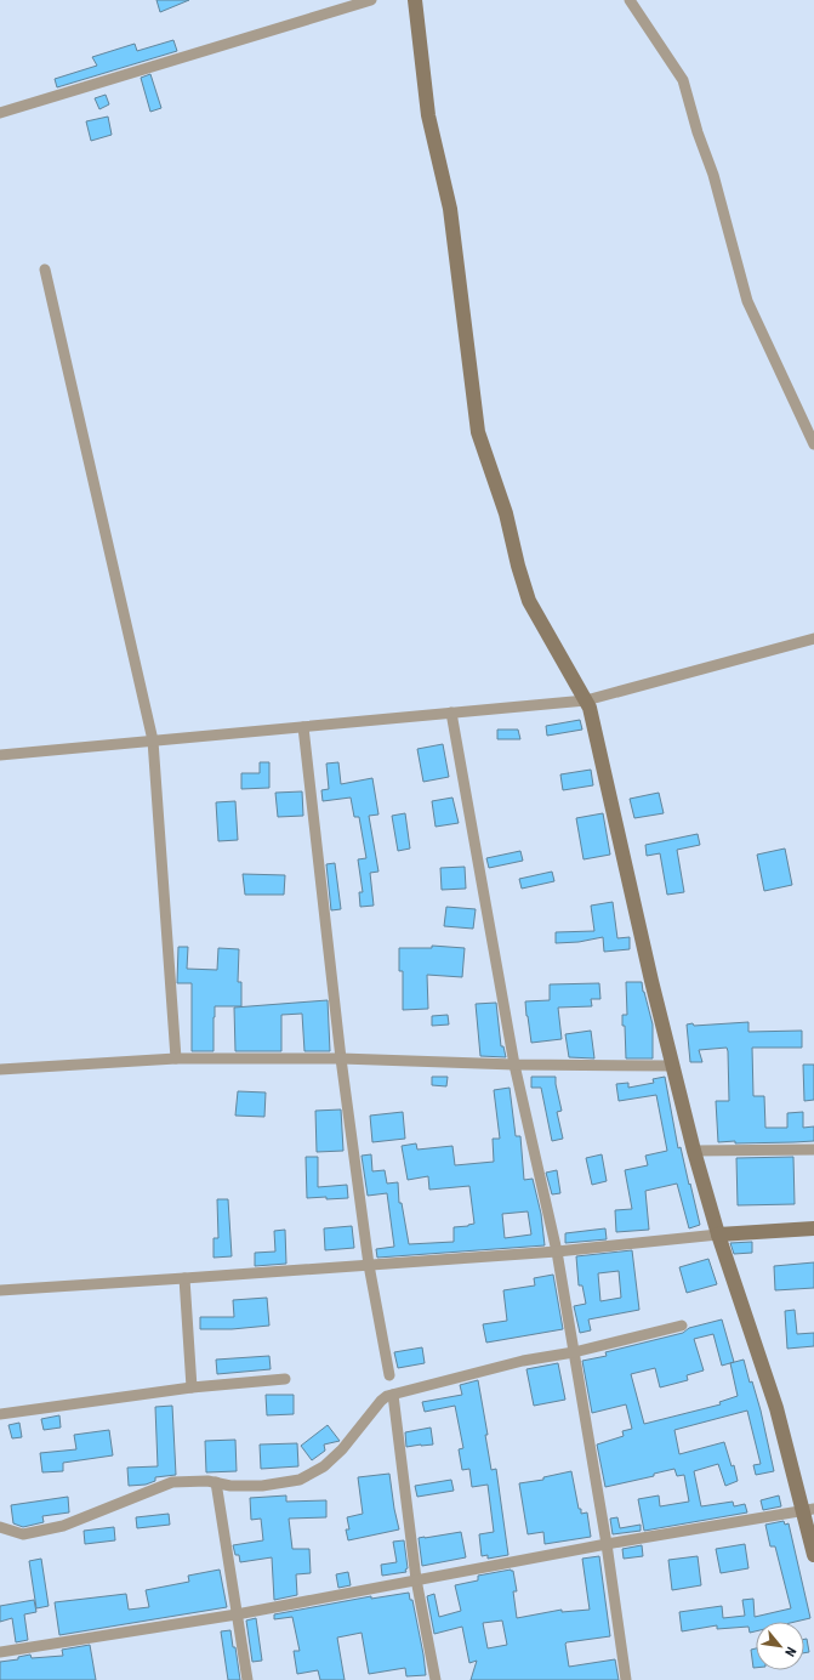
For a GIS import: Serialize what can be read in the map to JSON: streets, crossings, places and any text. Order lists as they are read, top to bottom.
{
  "north": "bottom right"
}
